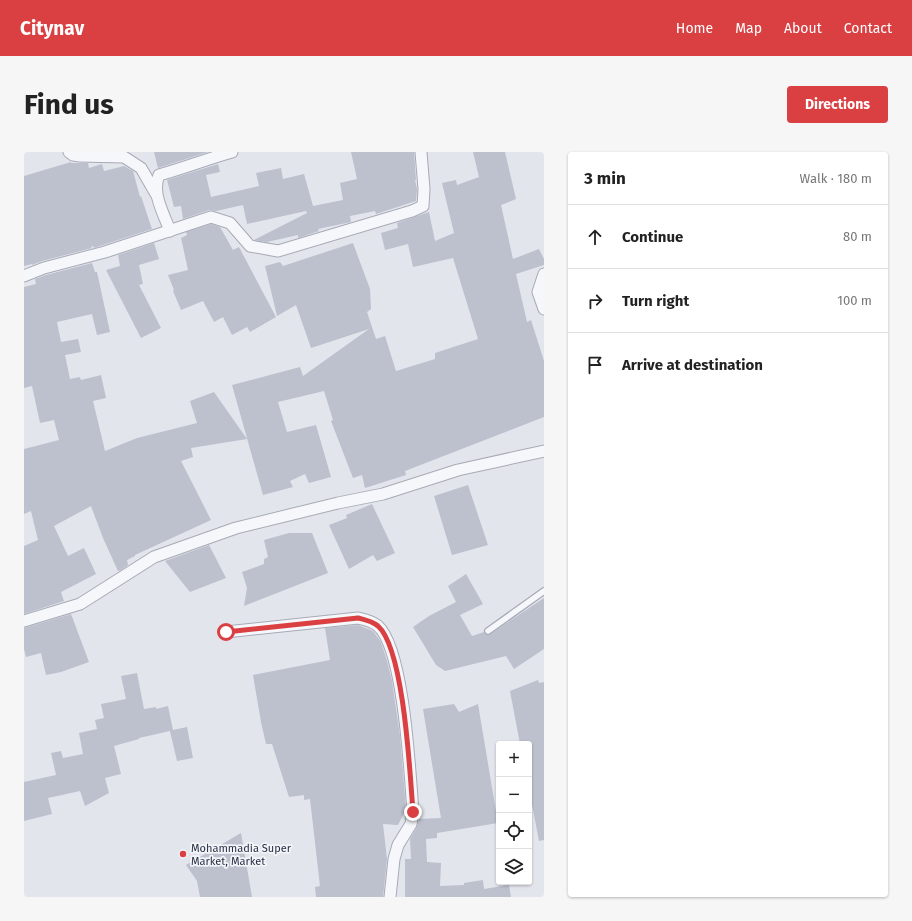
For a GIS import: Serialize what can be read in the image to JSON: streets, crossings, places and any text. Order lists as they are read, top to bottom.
{
  "places": ["Mohammadia Super Market, Market"],
  "page": {
    "header": "Citynav",
    "nav": [
      "Home",
      "Map",
      "About",
      "Contact"
    ],
    "buttons": "Directions",
    "title": "Find us",
    "heading": ["3 min", "Walk · 180 m"],
    "list": [
      ["Continue", "80 m"],
      ["Turn right", "100 m"],
      "Arrive at destination"
    ],
    "map_buttons": ["+", "−"]
  }
}
